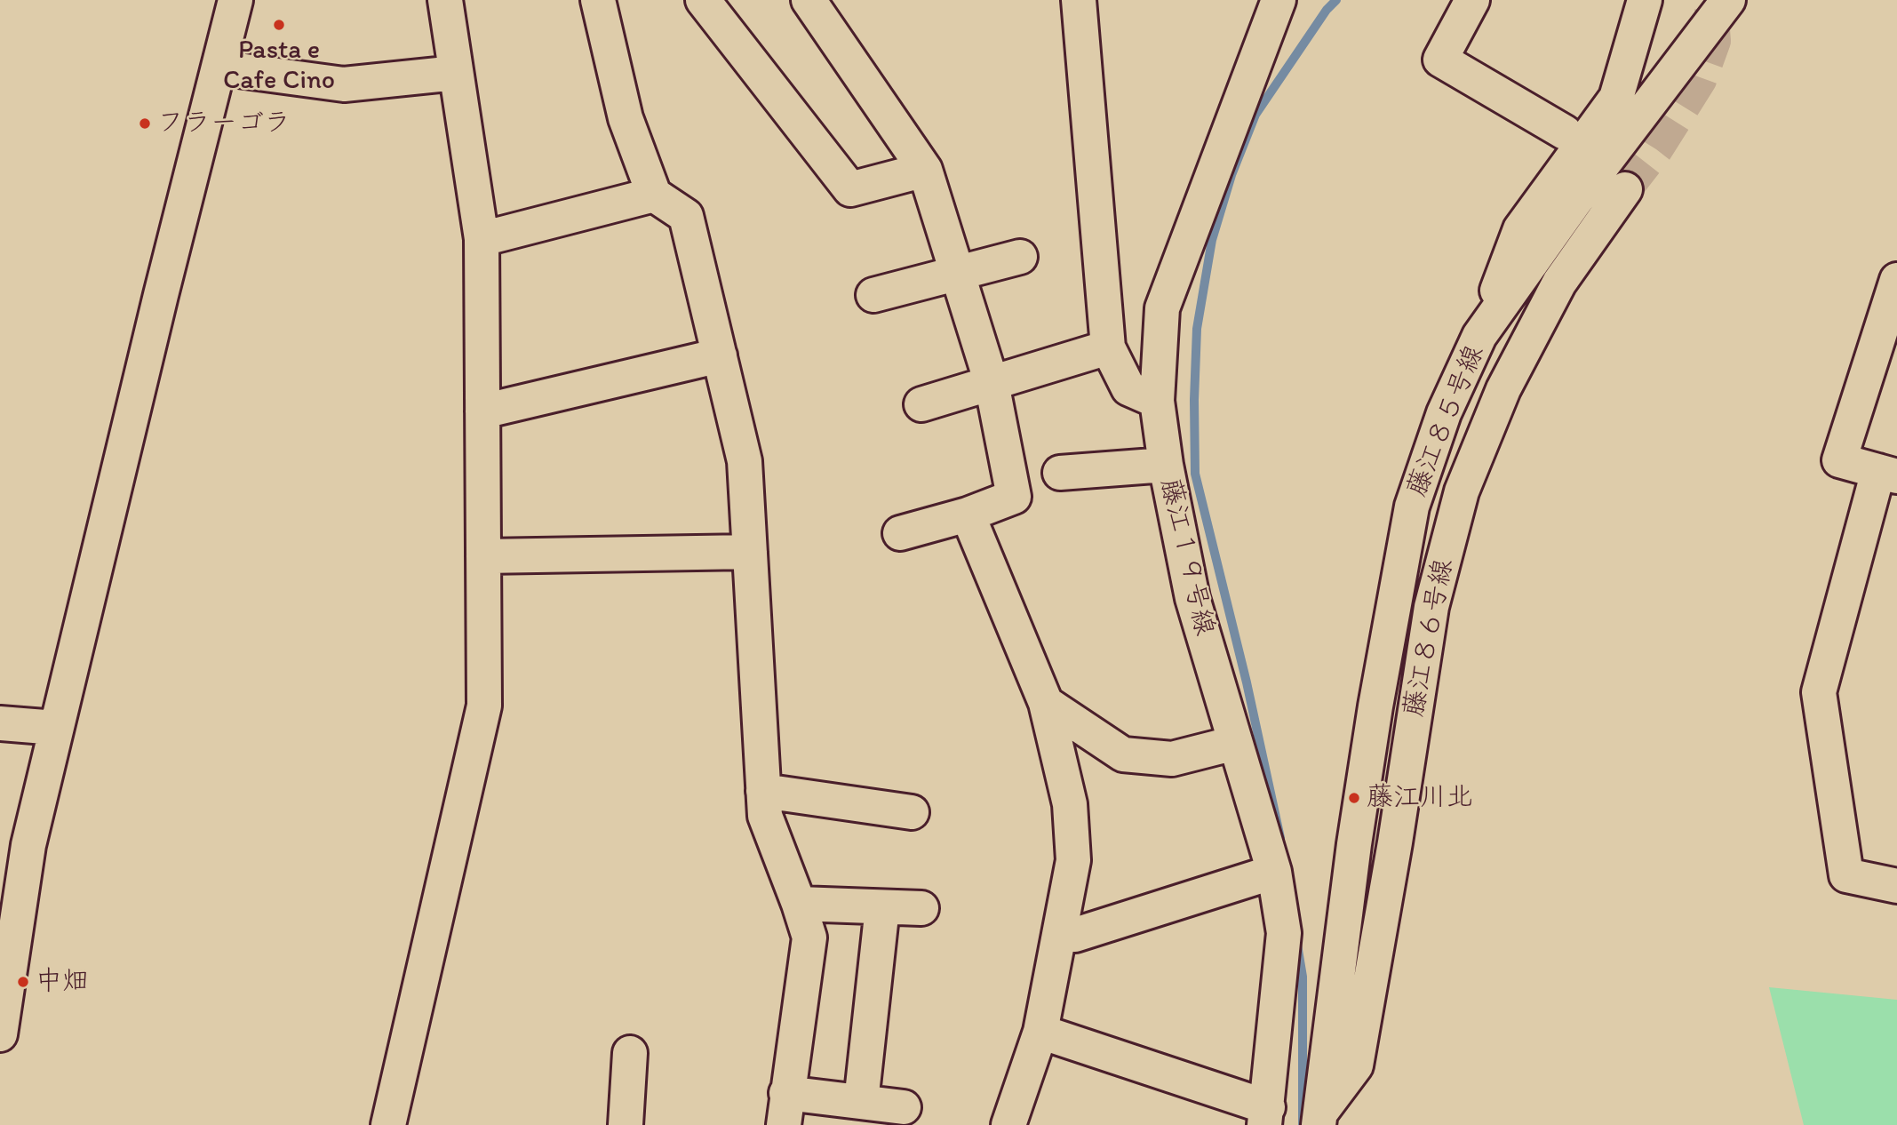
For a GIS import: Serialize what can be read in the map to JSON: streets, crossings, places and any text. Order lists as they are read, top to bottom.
{
  "streets": {
    "street": ["藤江８５号線", "藤江１９号線", "藤江８６号線"]
  },
  "crossings": [
    ["藤江８５号線", "藤江８６号線"]
  ],
  "places": [
    "Pasta e Cafe Cino",
    "フラーゴラ",
    "藤江川北",
    "中畑"
  ]
}
